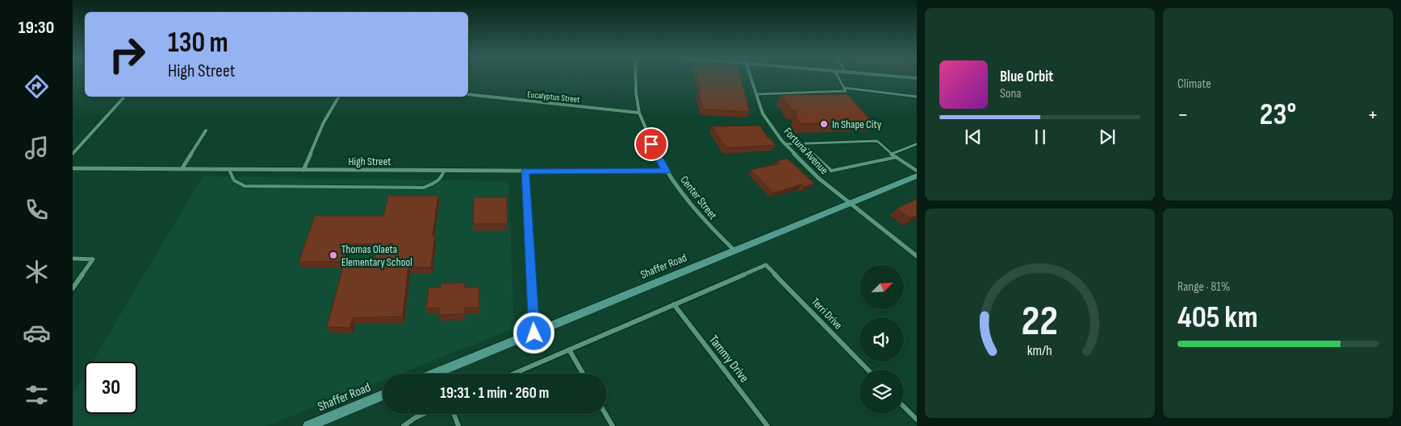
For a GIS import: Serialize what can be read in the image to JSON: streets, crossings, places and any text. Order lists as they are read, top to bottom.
{
  "streets": {
    "main road": ["Shaffer Road"],
    "street": [
      "Eucalyptus Street",
      "Fortuna Avenue",
      "High Street",
      "Center Street",
      "Terri Drive",
      "Tammy Drive"
    ]
  },
  "crossings": [
    ["Eucalyptus Street", "Center Street"],
    ["Fortuna Avenue", "Shaffer Road"],
    ["High Street", "Center Street"],
    ["Center Street", "Shaffer Road"],
    ["Terri Drive", "Tammy Drive"]
  ],
  "places": ["In Shape City", "Thomas Olaeta Elementary School"],
  "north": "top right",
  "page": {
    "tabs": "19:30",
    "tile": [
      "Climate",
      ["Range · 81%", "405 km"]
    ],
    "turn": ["130 m", "High Street"],
    "song": ["Blue Orbit", "Sona"],
    "heat": ["−", "23°", "+"],
    "limit": "30",
    "trip": "19:31 · 1 min · 260 m",
    "gauge": ["22", "km/h"]
  }
}
